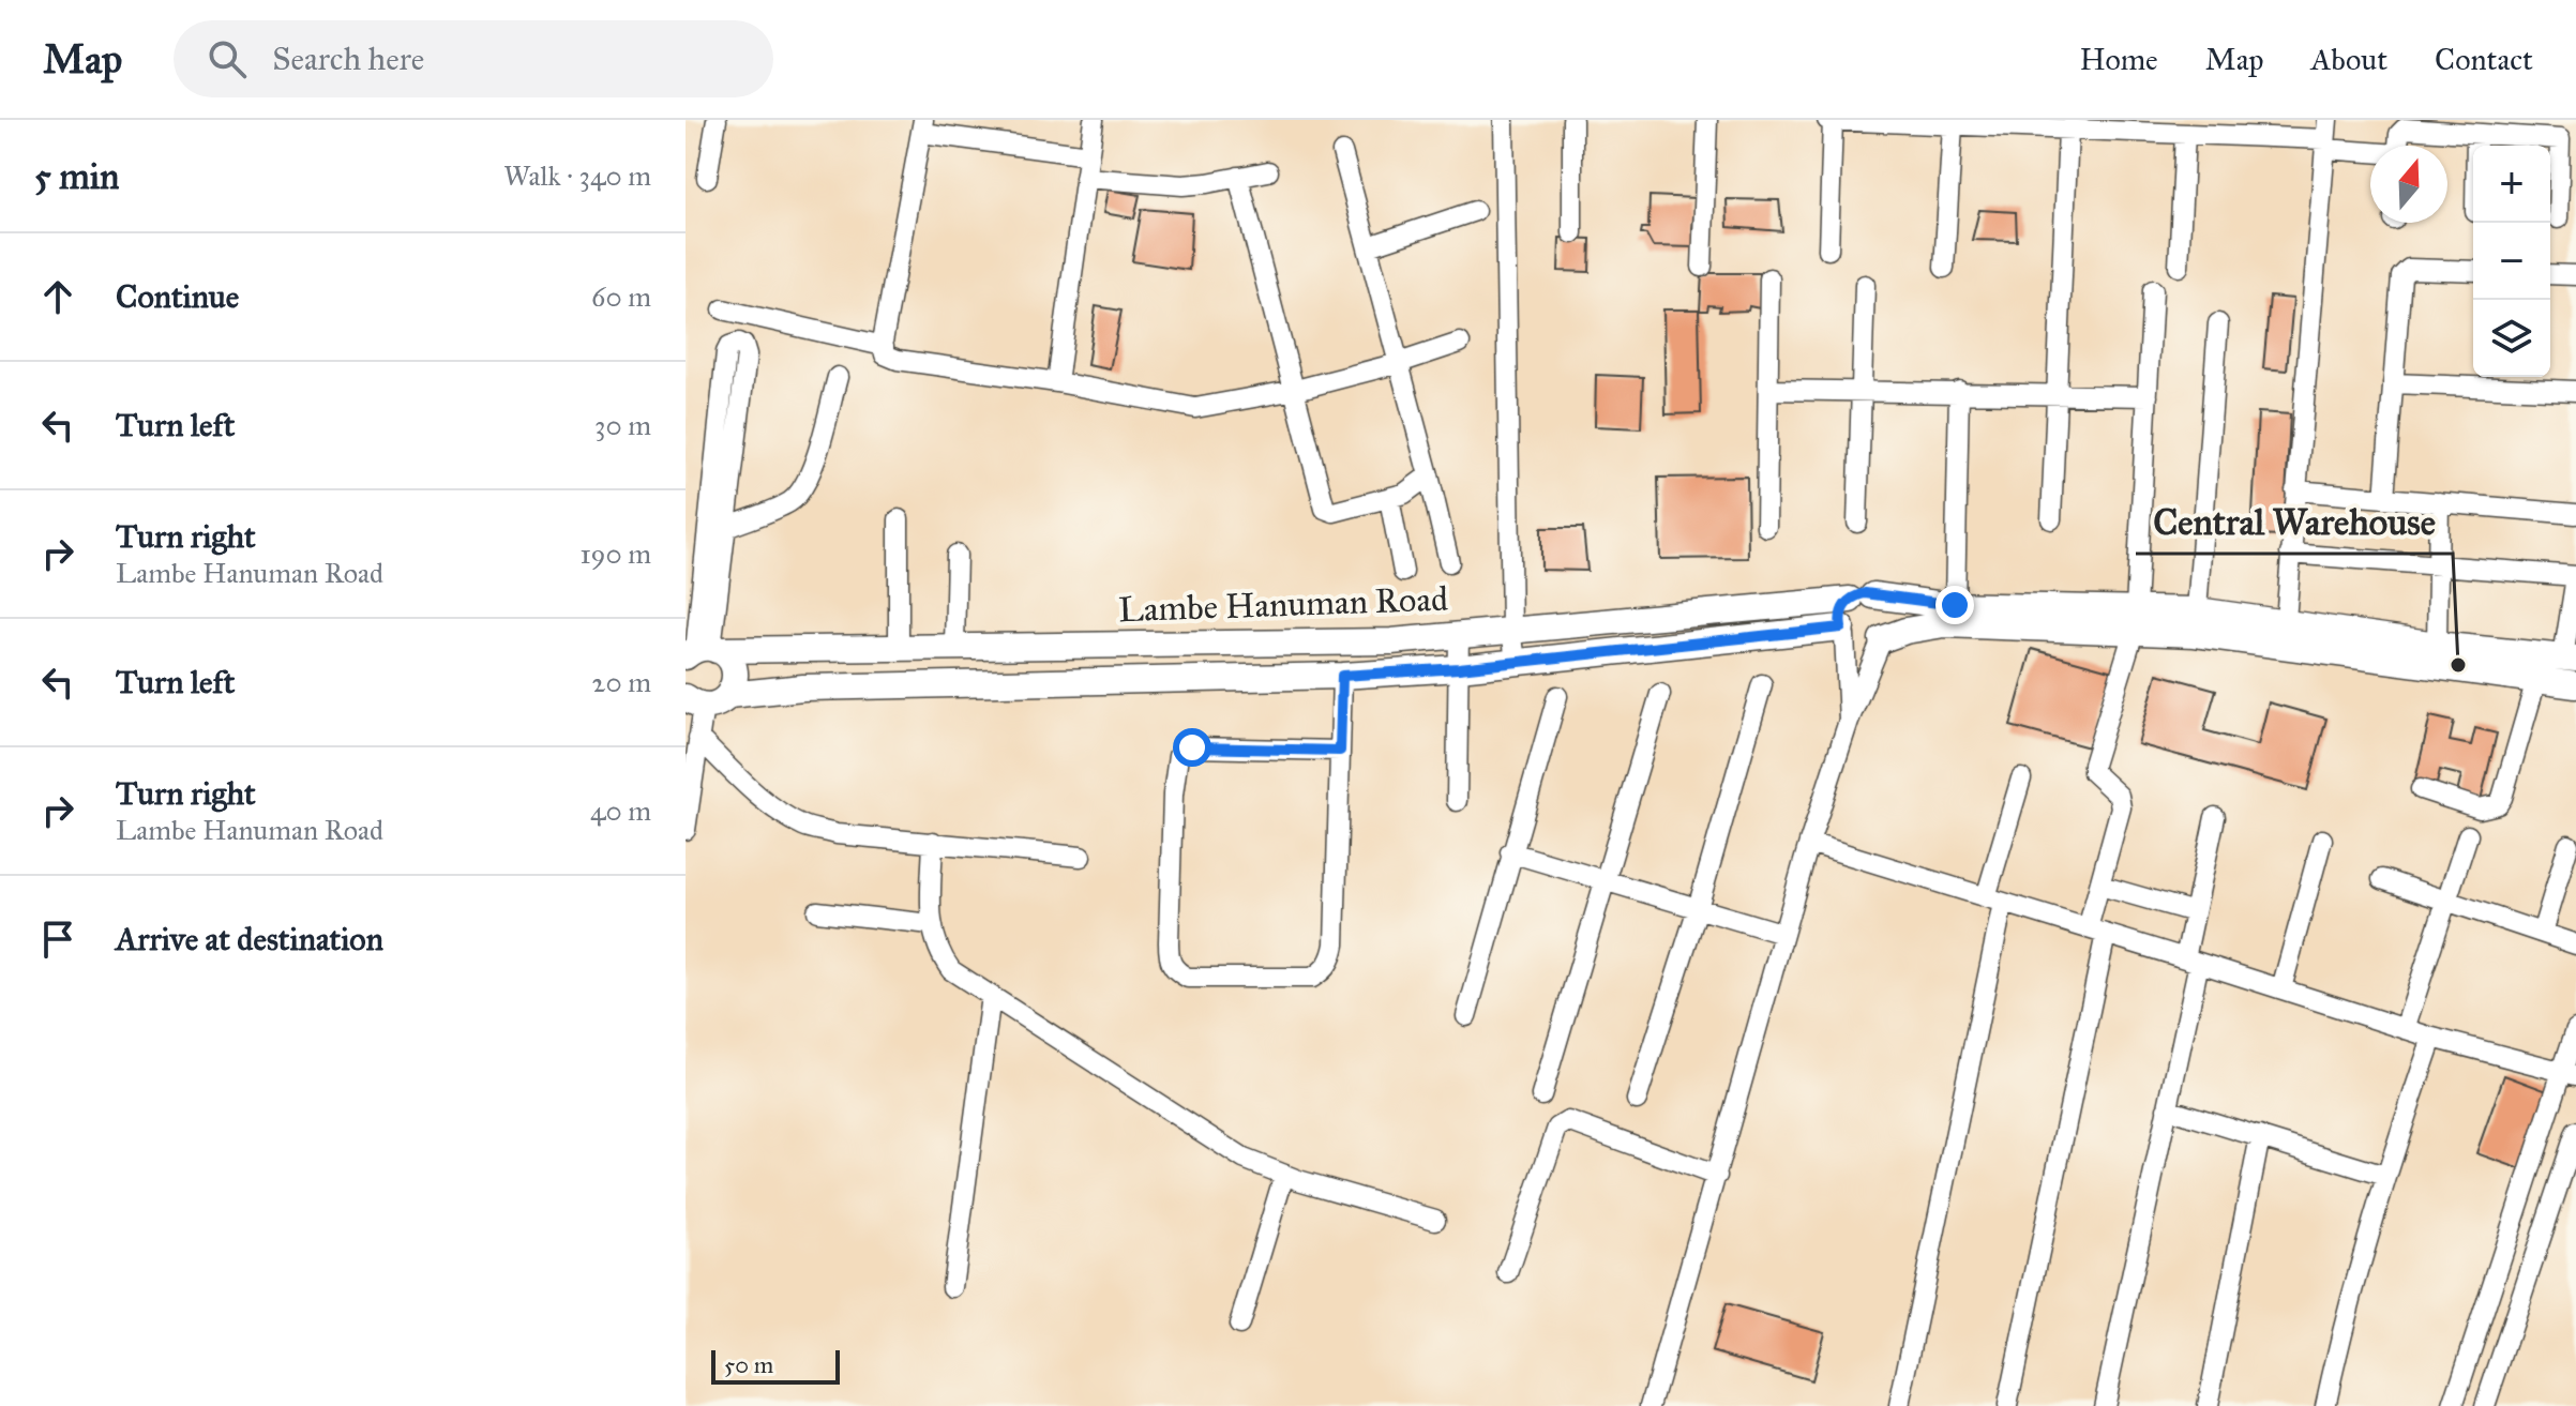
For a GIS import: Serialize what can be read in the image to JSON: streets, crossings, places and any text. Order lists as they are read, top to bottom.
{
  "streets": {
    "main road": ["Lambe Hanuman Road"]
  },
  "places": ["Central Warehouse"],
  "scale_bar": "50 m",
  "north": "top",
  "page": {
    "header": "Map",
    "search": "Search here",
    "nav": [
      "Home",
      "Map",
      "About",
      "Contact"
    ],
    "heading": ["5 min", "Walk · 340 m"],
    "map_buttons": ["+", "−"],
    "list": [
      ["Continue", "60 m"],
      ["Turn left", "30 m"],
      ["Turn right", "Lambe Hanuman Road", "190 m"],
      ["Turn left", "20 m"],
      ["Turn right", "Lambe Hanuman Road", "40 m"],
      "Arrive at destination"
    ],
    "scale": "50 m"
  }
}
